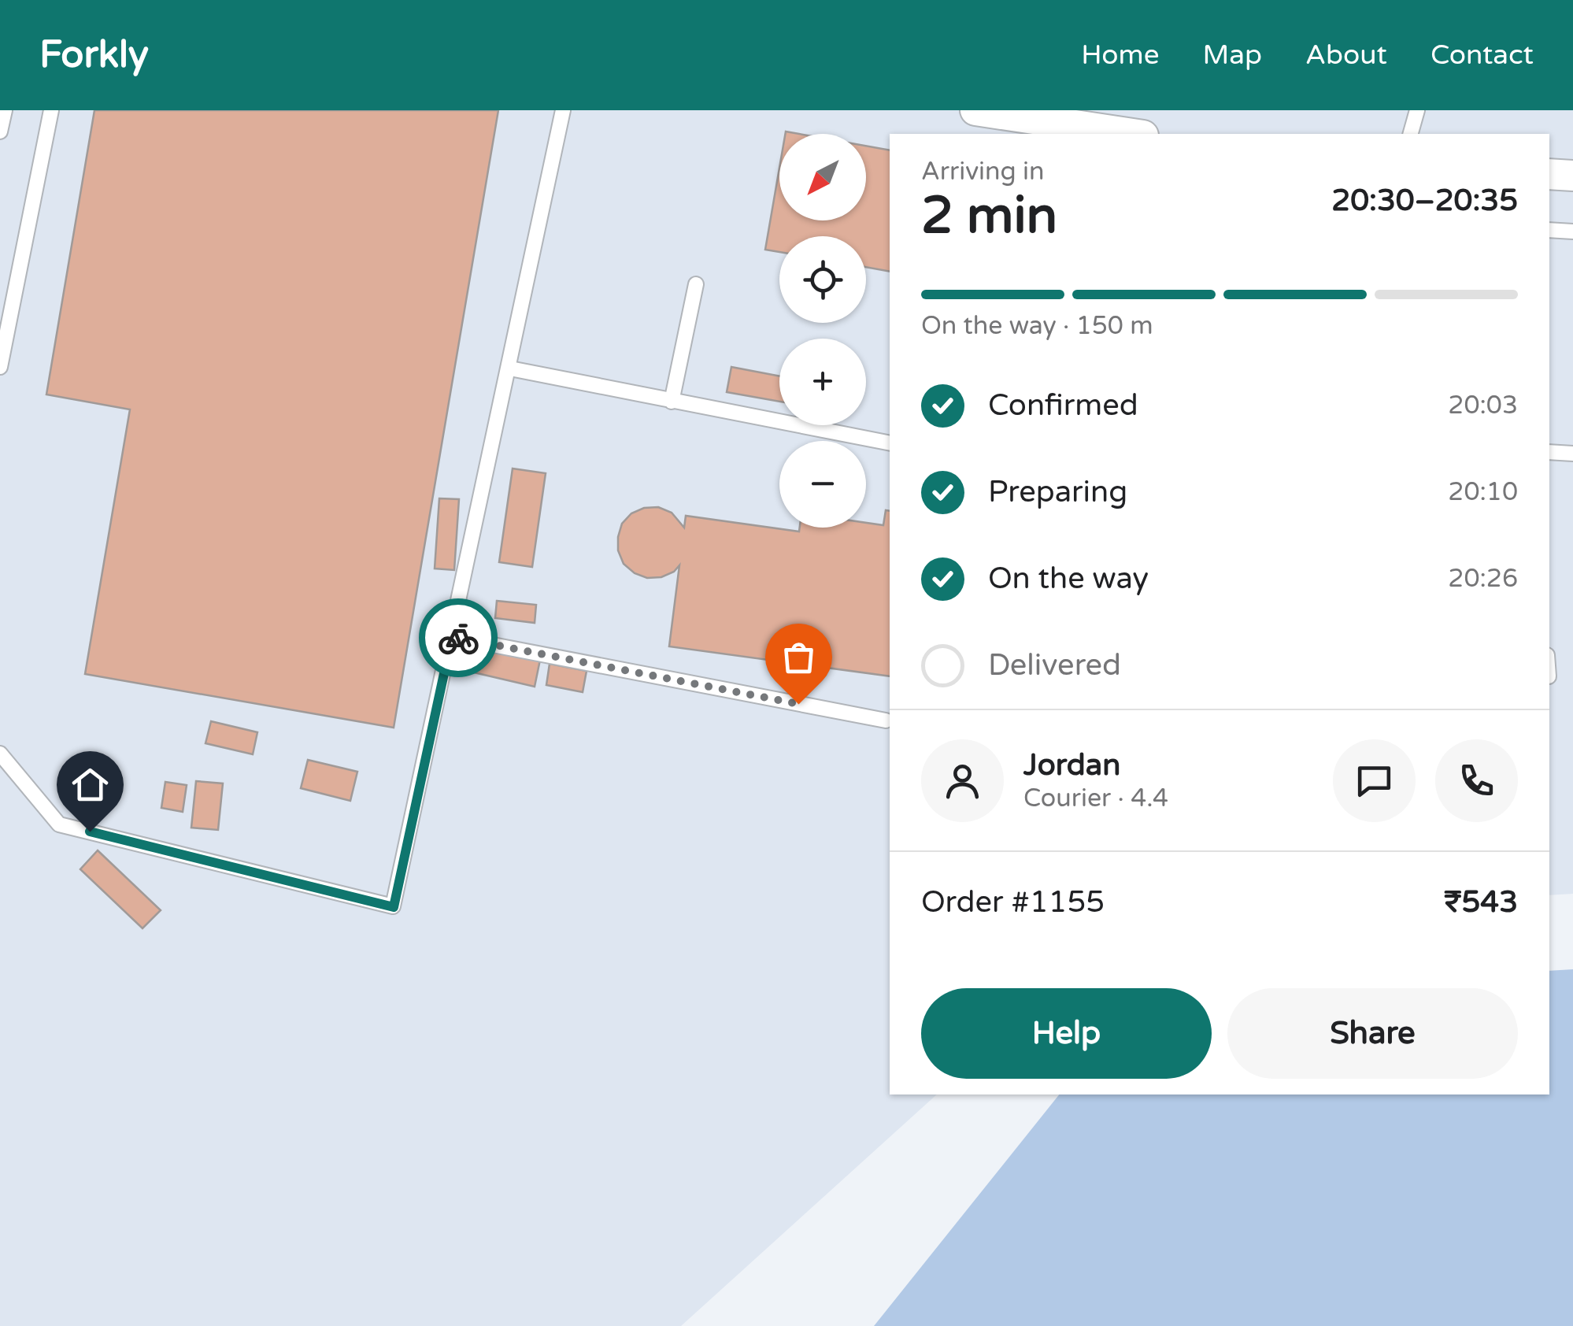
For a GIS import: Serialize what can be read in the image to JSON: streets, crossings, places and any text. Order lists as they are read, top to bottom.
{
  "north": "bottom left",
  "page": {
    "header": "Forkly",
    "nav": [
      "Home",
      "Map",
      "About",
      "Contact"
    ],
    "map_buttons": ["+", "−"],
    "heading": ["2 min", "Arriving in", "20:30–20:35"],
    "panel": [
      "Jordan",
      "Courier · 4.4",
      "Order #1155",
      "₹543"
    ],
    "bar": "On the way · 150 m",
    "list": [
      ["Confirmed", "20:03"],
      ["Preparing", "20:10"],
      ["On the way", "20:26"],
      "Delivered"
    ],
    "buttons": ["Help", "Share"]
  }
}
